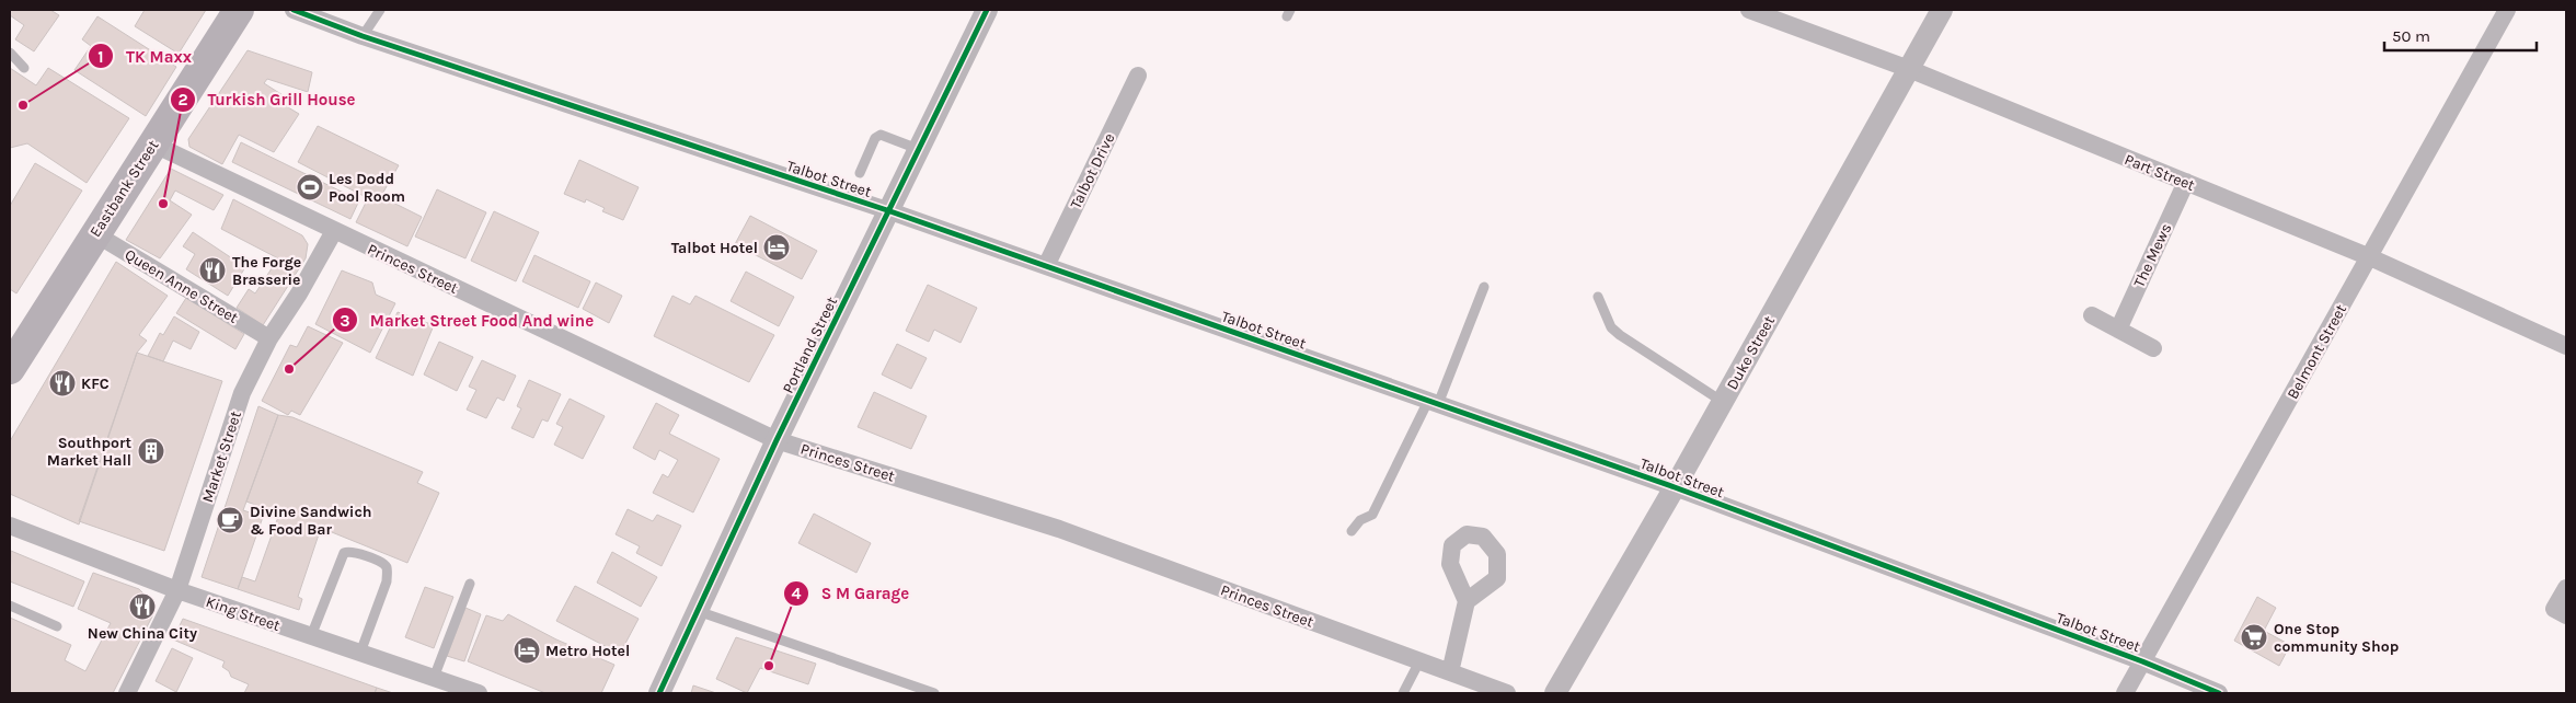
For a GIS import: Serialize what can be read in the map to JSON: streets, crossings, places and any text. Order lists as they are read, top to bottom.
{
  "streets": {
    "highway": ["Eastbank Street"],
    "street": [
      "Talbot Drive",
      "Part Street",
      "Talbot Street",
      "The Mews",
      "Princes Street",
      "Queen Anne Street",
      "Portland Street",
      "Belmont Street",
      "Duke Street",
      "Market Street",
      "King Street"
    ]
  },
  "crossings": [
    ["Talbot Drive", "Talbot Street"],
    ["Part Street", "The Mews"],
    ["Part Street", "Belmont Street"],
    ["Part Street", "Duke Street"],
    ["Talbot Street", "Portland Street"],
    ["Talbot Street", "Belmont Street"],
    ["Talbot Street", "Duke Street"],
    ["Eastbank Street", "Princes Street"],
    ["Eastbank Street", "Queen Anne Street"],
    ["Princes Street", "Portland Street"],
    ["Princes Street", "Market Street"],
    ["Queen Anne Street", "Market Street"],
    ["Market Street", "King Street"]
  ],
  "places": {
    "other": [
      "TK Maxx",
      "Turkish Grill House",
      "Market Street Food And wine",
      "S M Garage"
    ],
    "sports": ["Les Dodd Pool Room"],
    "hotel": ["Talbot Hotel", "Metro Hotel"],
    "restaurant": ["The Forge Brasserie", "KFC", "New China City"],
    "building": ["Southport Market Hall"],
    "cafe": ["Divine Sandwich & Food Bar"],
    "supermarket": ["One Stop community Shop"]
  },
  "scale_bar": "50 m"
}
